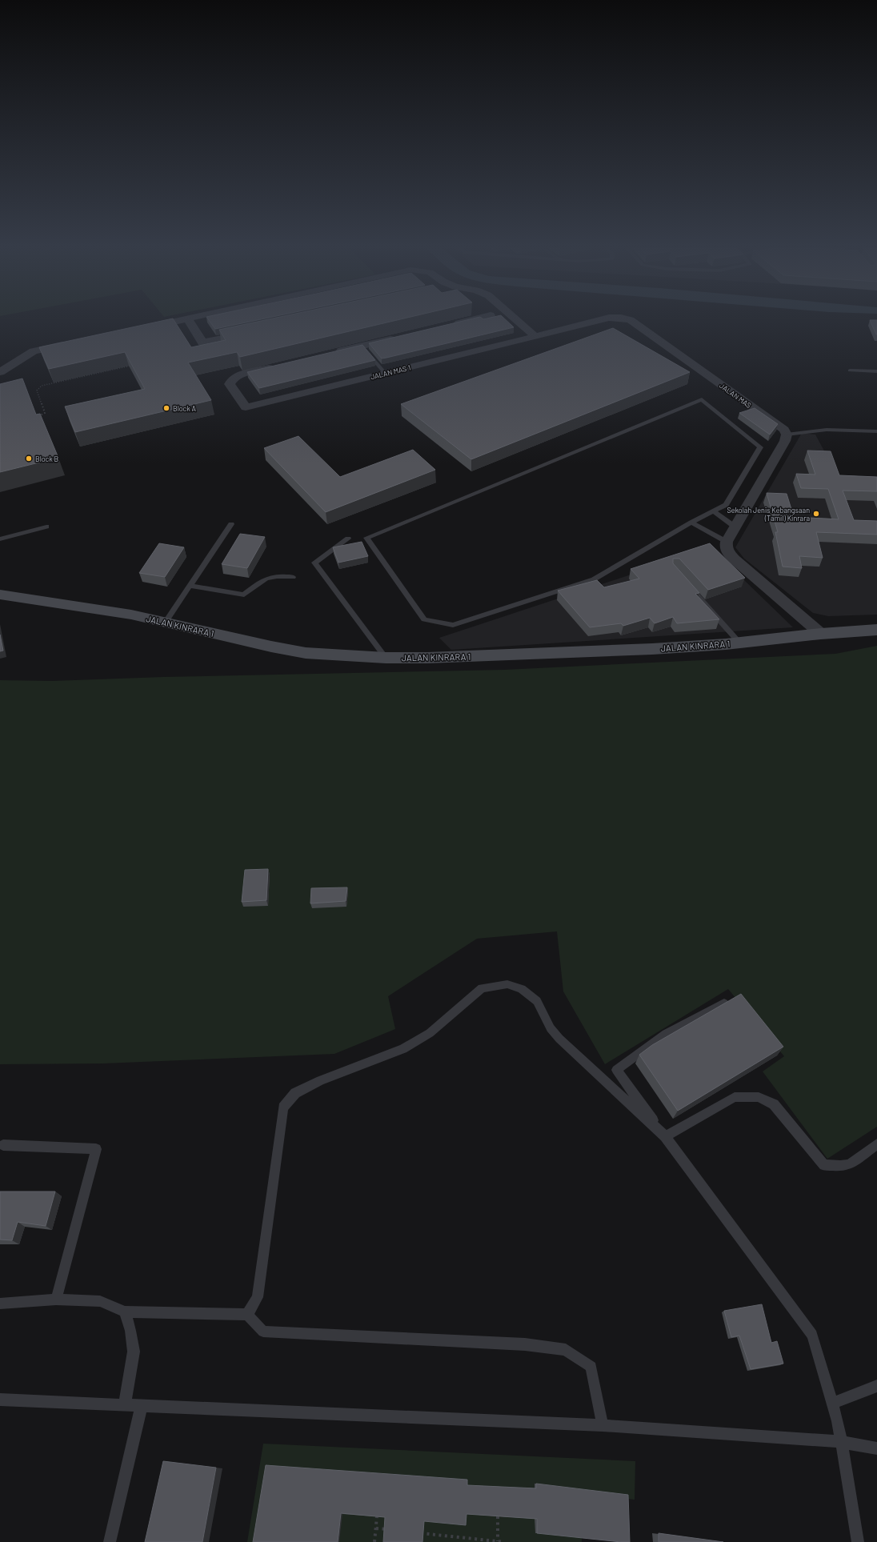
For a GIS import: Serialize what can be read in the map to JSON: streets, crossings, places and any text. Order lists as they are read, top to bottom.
{
  "streets": {
    "street": ["JALAN MAS 1", "JALAN MAS", "JALAN KINRARA 1"]
  },
  "crossings": [
    ["JALAN MAS 1", "JALAN MAS"]
  ],
  "places": ["Block A", "Block B", "Sekolah Jenis Kebangsaan (Tamil) Kinrara"]
}
